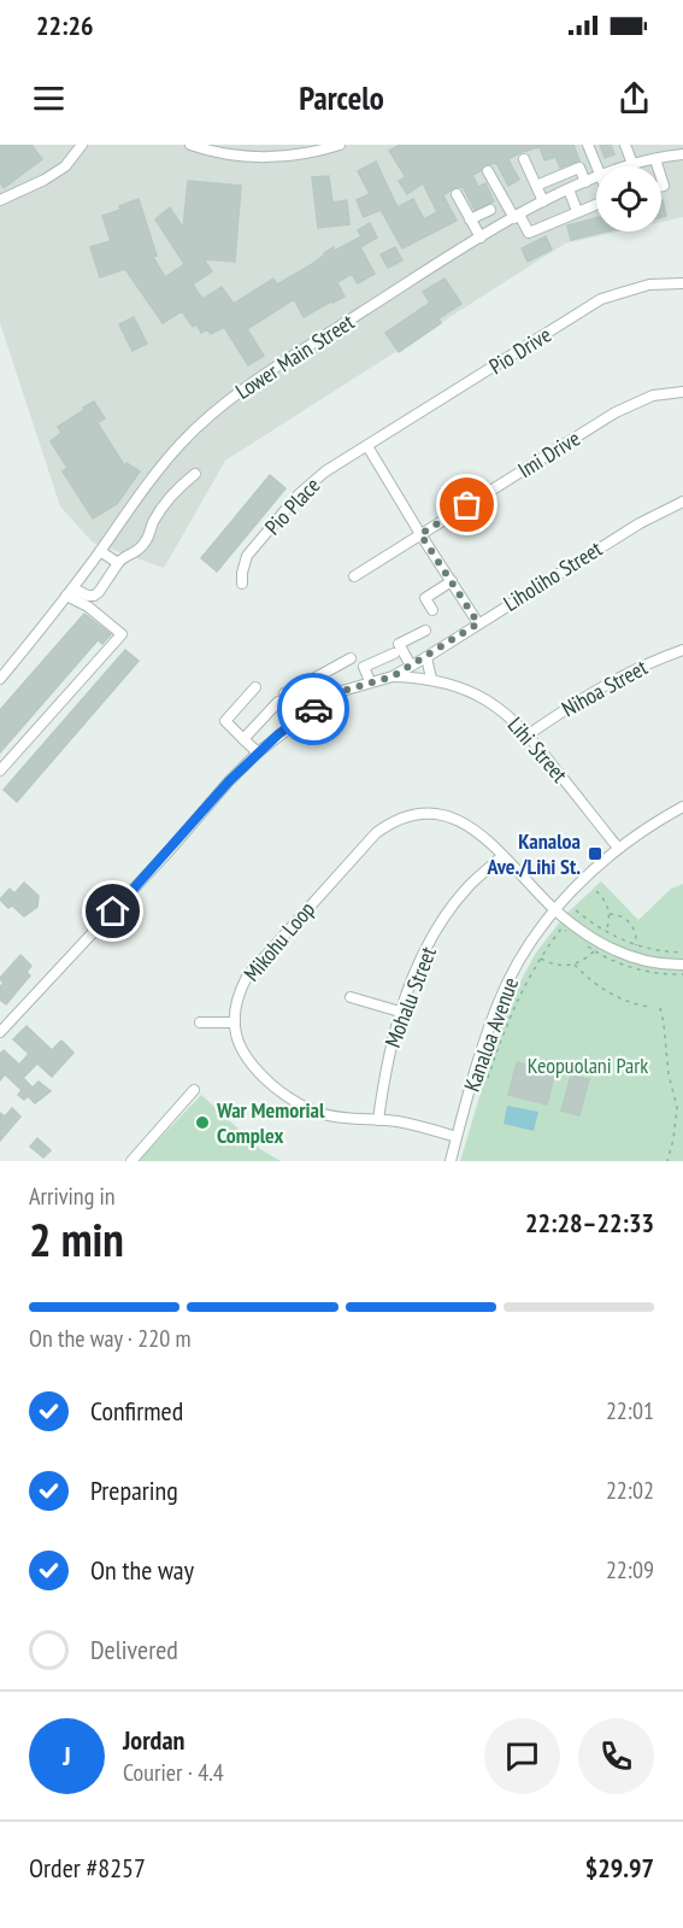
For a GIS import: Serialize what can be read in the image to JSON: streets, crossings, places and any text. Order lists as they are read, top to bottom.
{
  "streets": {
    "street": [
      "Pio Drive",
      "Lower Main Street",
      "Imi Drive",
      "Pio Place",
      "Liholiho Street",
      "Nihoa Street",
      "Lihi Street",
      "Mikohu Loop",
      "Mohalu Street",
      "Kanaloa Avenue"
    ]
  },
  "crossings": [
    ["Pio Drive", "Pio Place"],
    ["Liholiho Street", "Lihi Street"],
    ["Nihoa Street", "Lihi Street"],
    ["Lihi Street", "Kanaloa Avenue"],
    ["Mikohu Loop", "Mohalu Street"],
    ["Mikohu Loop", "Kanaloa Avenue"]
  ],
  "parks": ["Keopuolani Park"],
  "places": {
    "transit": ["Kanaloa Ave./Lihi St."],
    "other": ["War Memorial Complex"]
  },
  "page": {
    "status": "22:26",
    "header": "Parcelo",
    "heading": ["2 min", "Arriving in", "22:28–22:33"],
    "panel": [
      "Jordan",
      "Courier · 4.4",
      "Order #8257",
      "$29.97"
    ],
    "bar": "On the way · 220 m",
    "list": [
      ["Confirmed", "22:01"],
      ["Preparing", "22:02"],
      ["On the way", "22:09"],
      "Delivered"
    ],
    "round": "J"
  }
}
